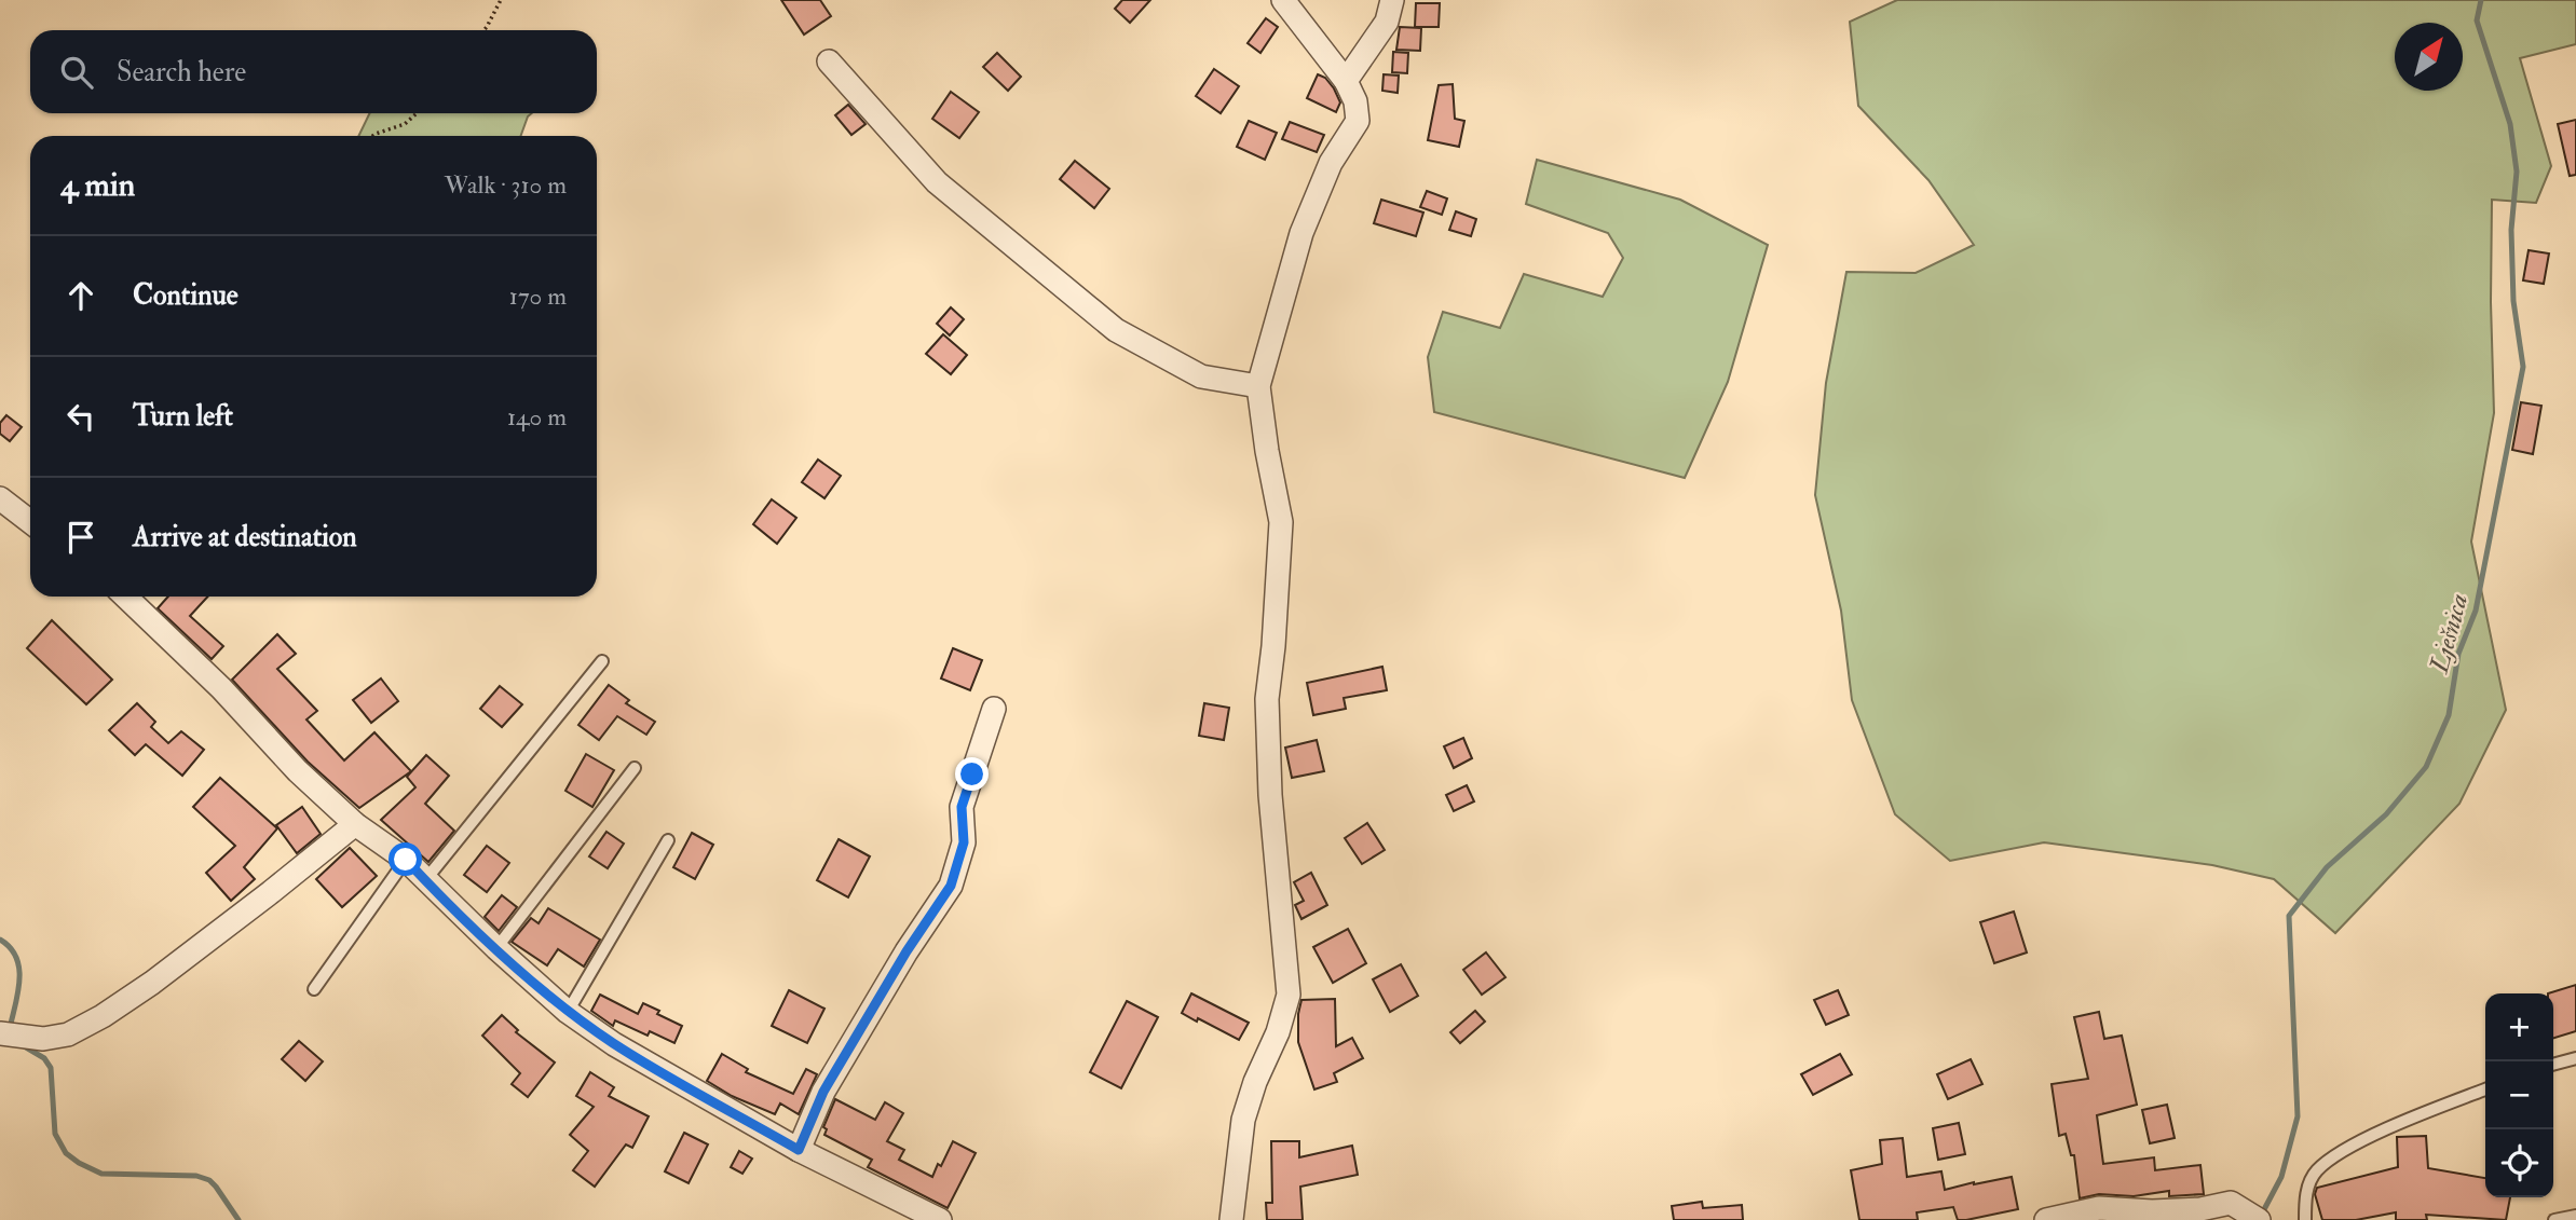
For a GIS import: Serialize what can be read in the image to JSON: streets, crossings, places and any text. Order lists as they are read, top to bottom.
{
  "water": ["Lješnica"],
  "north": "top right",
  "page": {
    "search": "Search here",
    "heading": ["4 min", "Walk · 310 m"],
    "list": [
      ["Continue", "170 m"],
      ["Turn left", "140 m"],
      "Arrive at destination"
    ],
    "map_buttons": ["+", "−"]
  }
}
